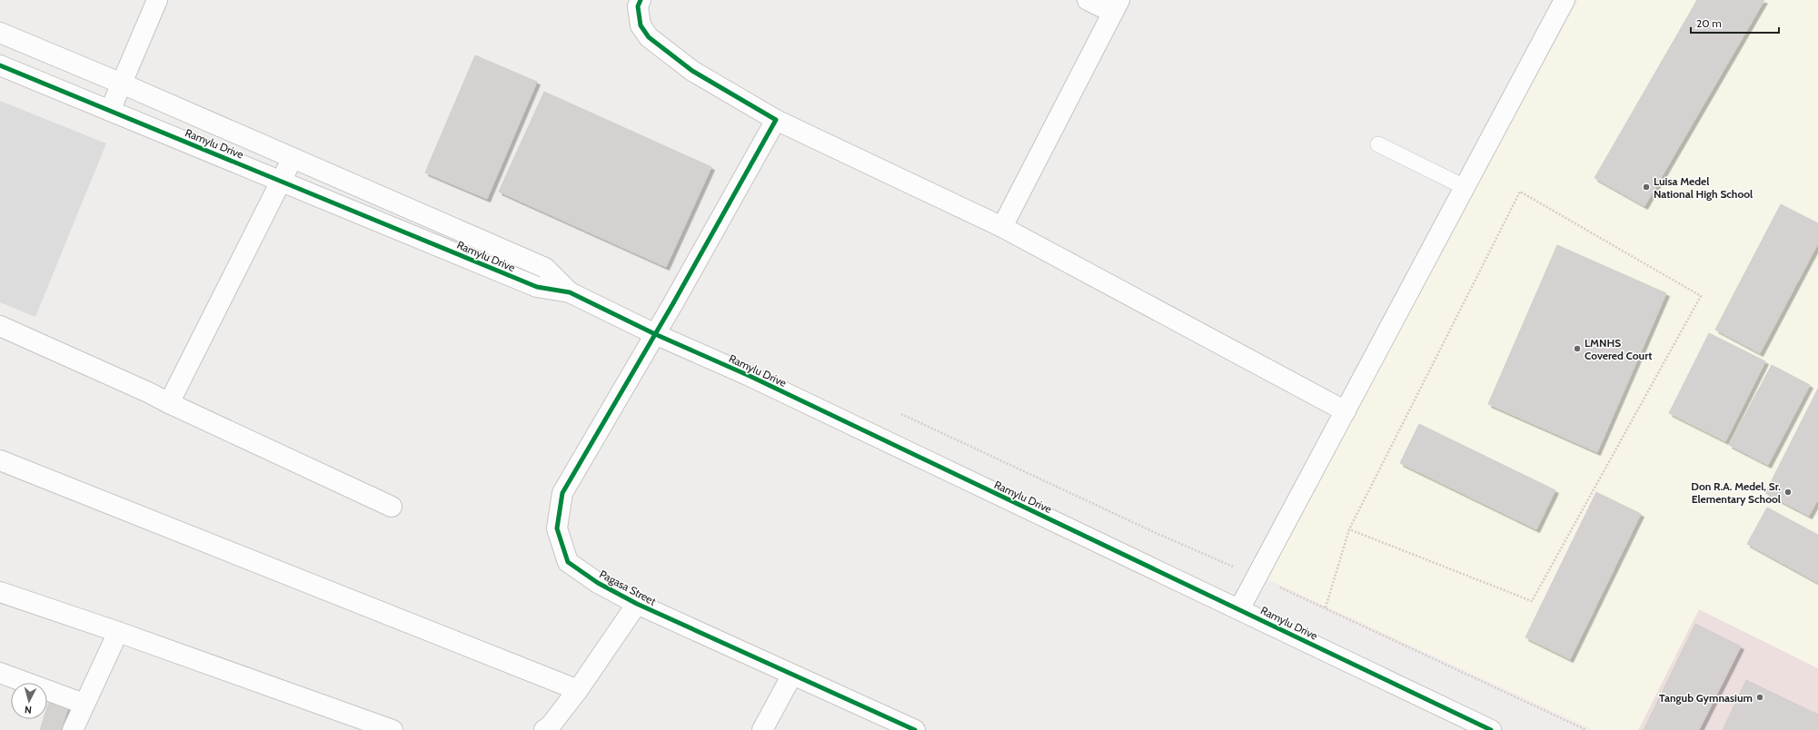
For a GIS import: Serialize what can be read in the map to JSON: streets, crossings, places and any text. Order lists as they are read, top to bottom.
{
  "streets": {
    "street": ["Ramylu Drive", "Pagasa Street"]
  },
  "crossings": [
    ["Ramylu Drive", "Pagasa Street"]
  ],
  "places": [
    "Luisa Medel National High School",
    "LMNHS Covered Court",
    "Don R.A. Medel, Sr. Elementary School",
    "Tangub Gymnasium"
  ],
  "scale_bar": "20 m",
  "north": "bottom"
}
